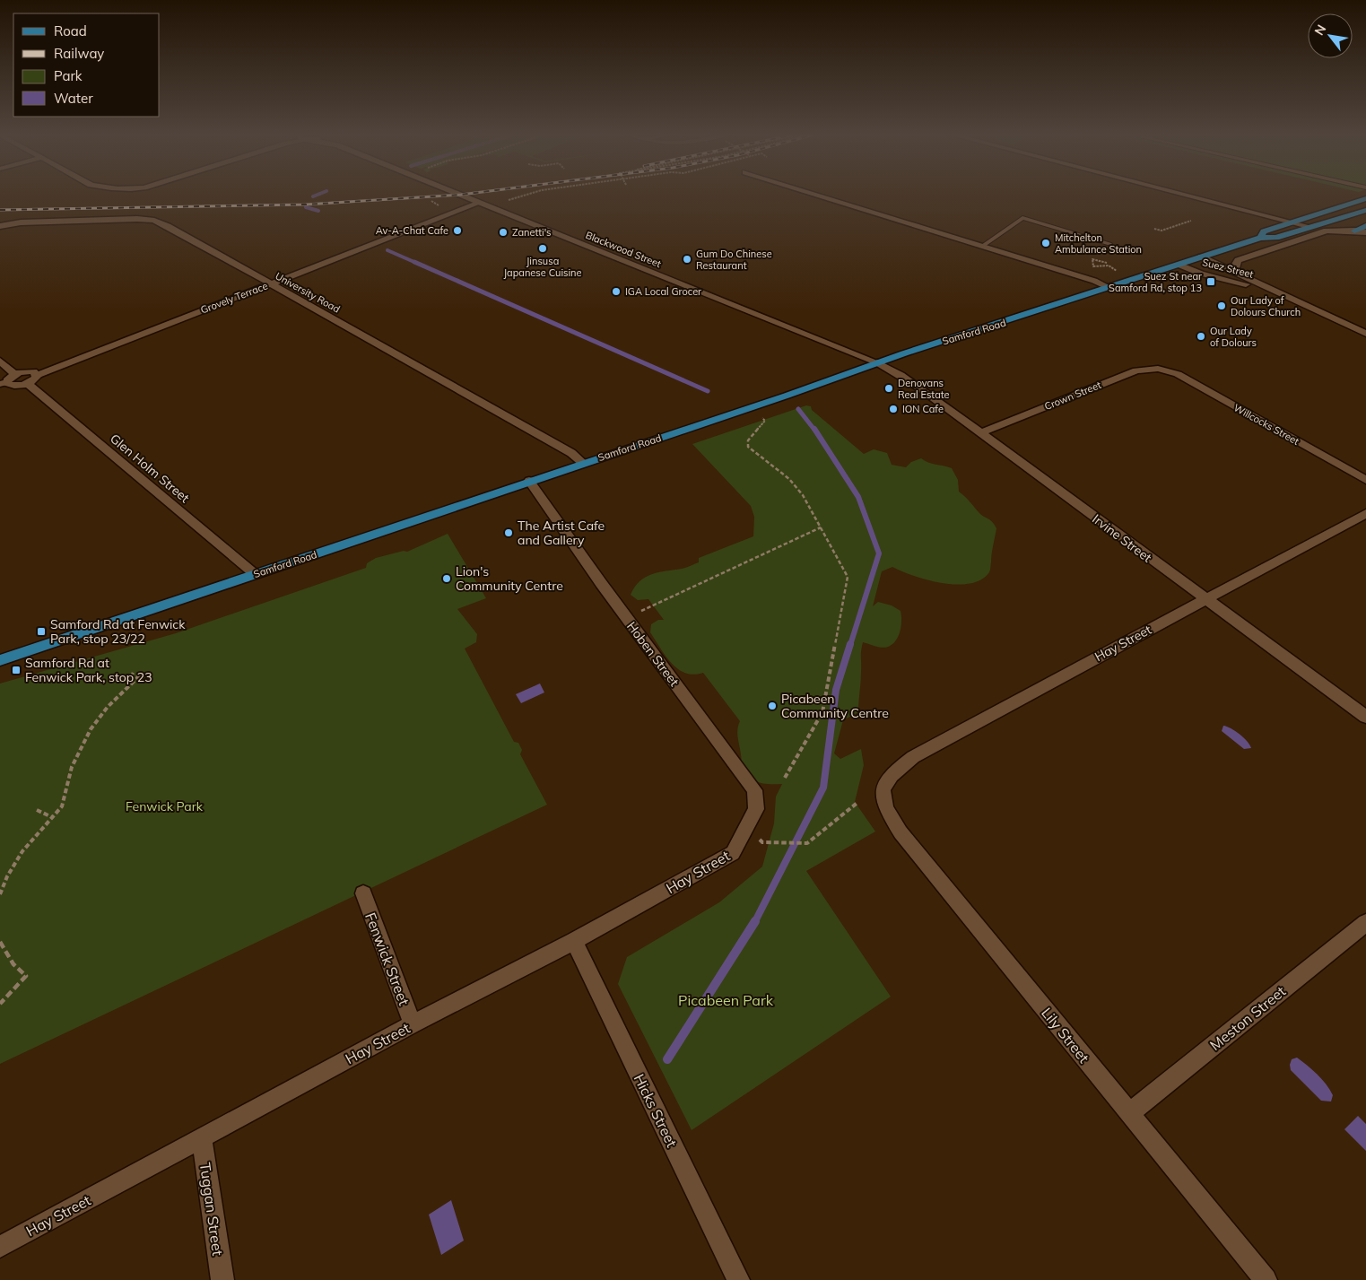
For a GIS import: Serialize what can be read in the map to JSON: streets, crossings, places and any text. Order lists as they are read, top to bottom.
{
  "streets": {
    "main road": ["Samford Road"],
    "street": [
      "Blackwood Street",
      "Suez Street",
      "University Road",
      "Grovely Terrace",
      "Crown Street",
      "Willcocks Street",
      "Glen Holm Street",
      "Irvine Street",
      "Hay Street",
      "Hoben Street",
      "Fenwick Street",
      "Meston Street",
      "Lily Street",
      "Hicks Street",
      "Tuggan Street"
    ]
  },
  "crossings": [
    ["Blackwood Street", "Grovely Terrace"],
    ["Blackwood Street", "Samford Road"],
    ["Blackwood Street", "Irvine Street"],
    ["Suez Street", "Samford Road"],
    ["University Road", "Grovely Terrace"],
    ["University Road", "Samford Road"],
    ["Samford Road", "Glen Holm Street"],
    ["Samford Road", "Irvine Street"],
    ["Samford Road", "Hoben Street"],
    ["Crown Street", "Willcocks Street"],
    ["Crown Street", "Irvine Street"],
    ["Irvine Street", "Hay Street"],
    ["Hay Street", "Hoben Street"],
    ["Hay Street", "Fenwick Street"],
    ["Hay Street", "Lily Street"],
    ["Hay Street", "Hicks Street"],
    ["Hay Street", "Tuggan Street"],
    ["Meston Street", "Lily Street"]
  ],
  "parks": ["Fenwick Park", "Picabeen Park"],
  "places": {
    "other": [
      "Av-A-Chat Cafe",
      "Zanetti's",
      "Mitchelton Ambulance Station",
      "Jinsusa Japanese Cuisine",
      "Gum Do Chinese Restaurant",
      "IGA Local Grocer",
      "Our Lady of Dolours Church",
      "Our Lady of Dolours",
      "Denovans Real Estate",
      "ION Cafe",
      "The Artist Cafe and Gallery",
      "Lion's Community Centre",
      "Picabeen Community Centre"
    ],
    "transit": ["Suez St near Samford Rd, stop 13", "Samford Rd at Fenwick Park, stop 23/22", "Samford Rd at Fenwick Park, stop 23"]
  },
  "legend": [
    "Road",
    "Railway",
    "Park",
    "Water"
  ],
  "north": "top left"
}
